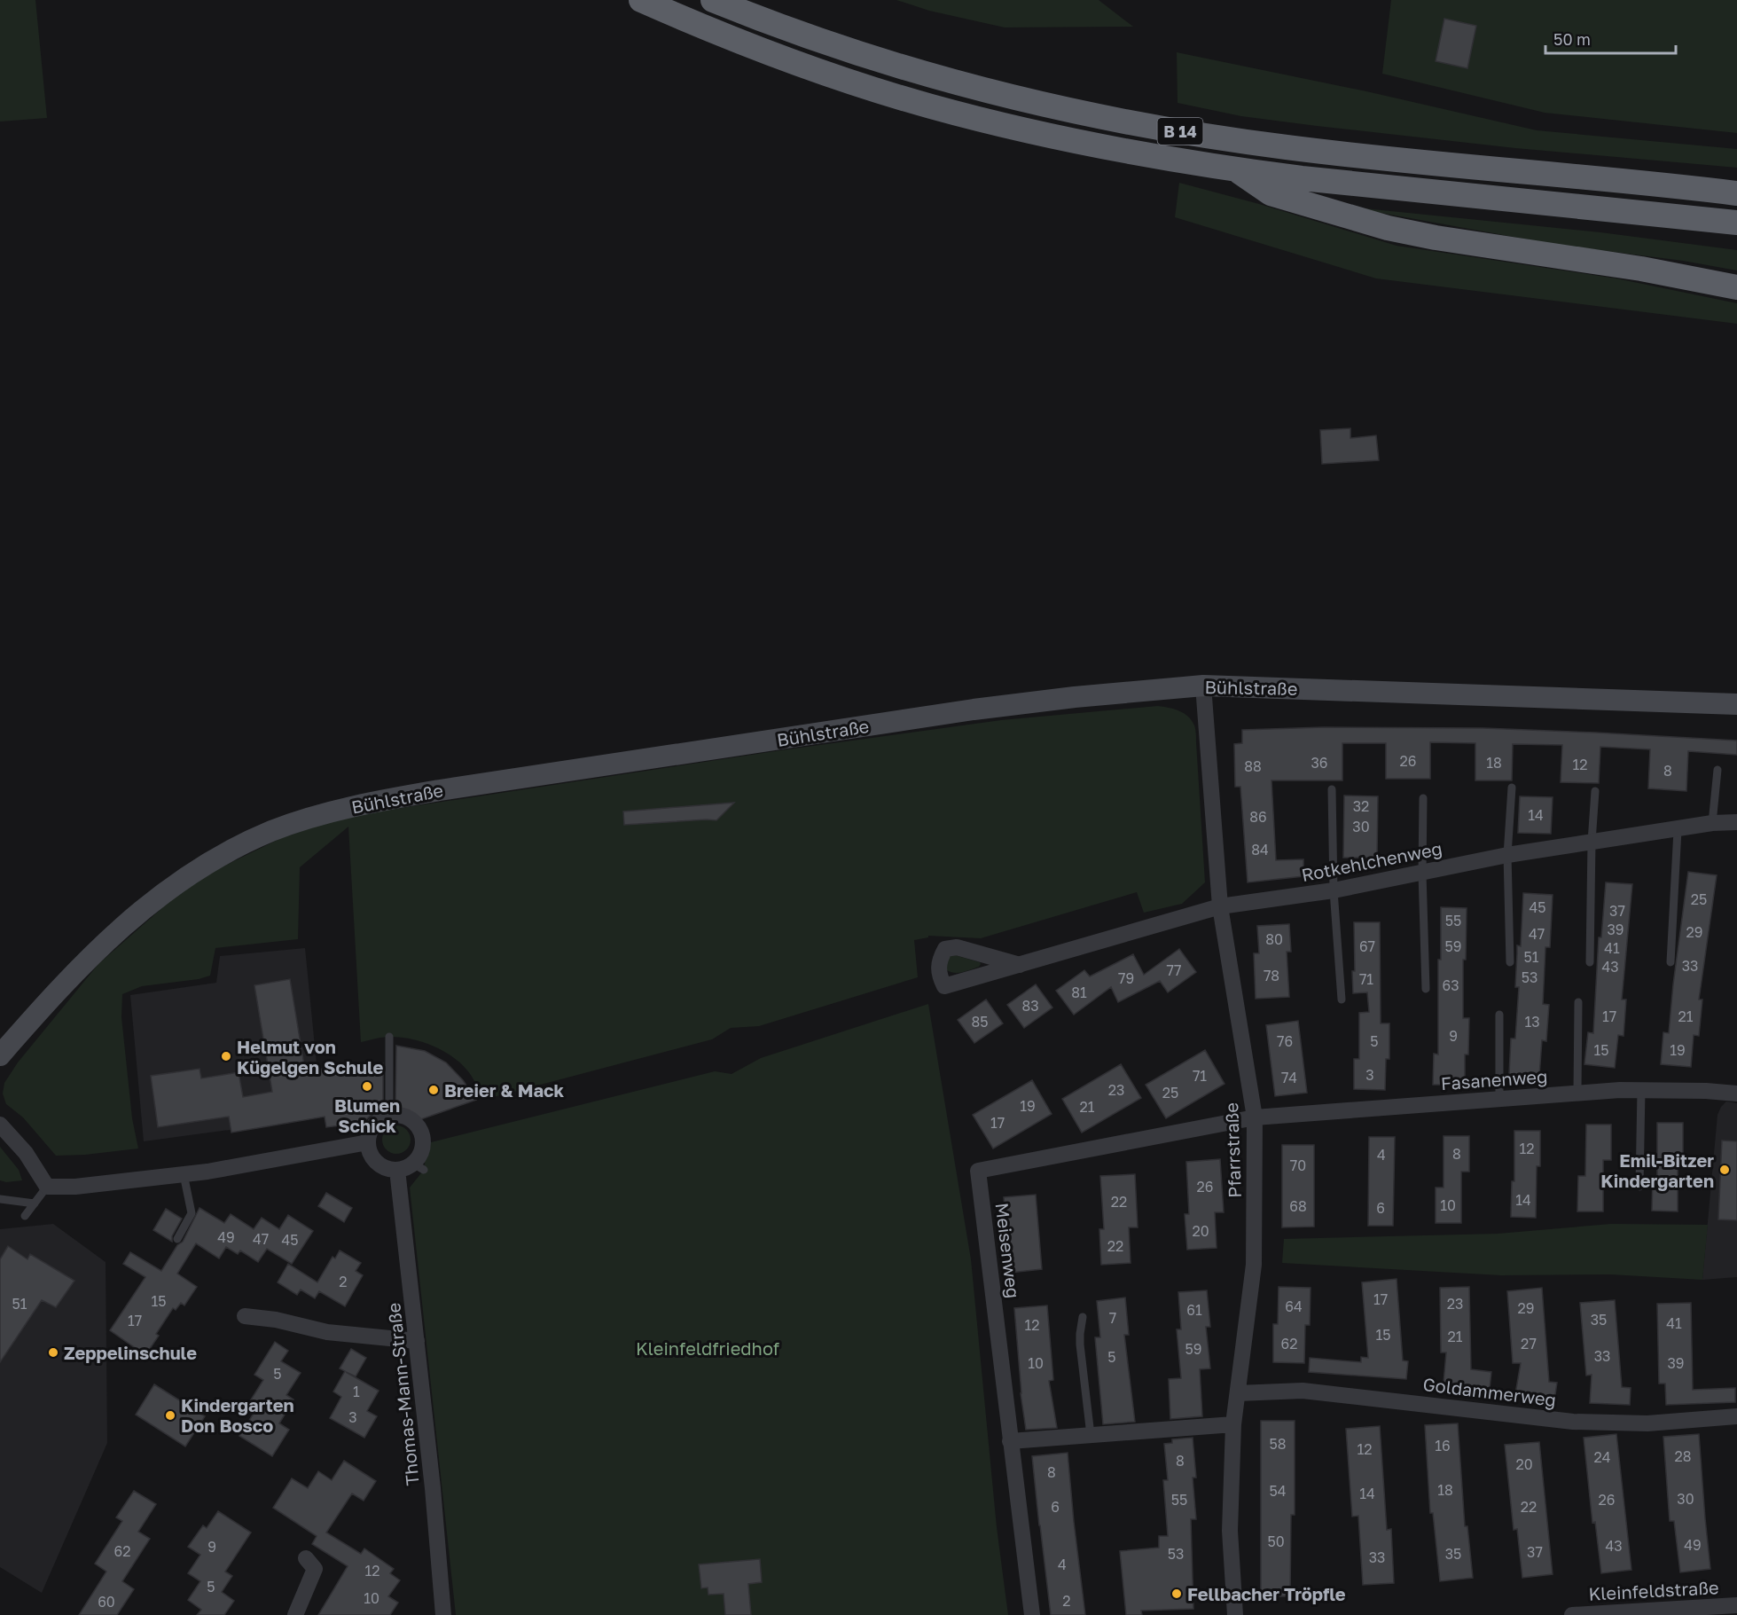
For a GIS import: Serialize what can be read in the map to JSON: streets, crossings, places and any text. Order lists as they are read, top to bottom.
{
  "streets": {
    "highway": ["B 14"],
    "main road": ["Bühlstraße"],
    "street": [
      "Rotkehlchenweg",
      "Fasanenweg",
      "Pfarrstraße",
      "Meisenweg",
      "Goldammerweg",
      "Thomas-Mann-Straße",
      "Kleinfeldstraße"
    ]
  },
  "crossings": [
    ["Bühlstraße", "Pfarrstraße"],
    ["Rotkehlchenweg", "Pfarrstraße"],
    ["Fasanenweg", "Pfarrstraße"],
    ["Fasanenweg", "Meisenweg"],
    ["Pfarrstraße", "Meisenweg"],
    ["Pfarrstraße", "Goldammerweg"]
  ],
  "parks": ["Kleinfeldfriedhof"],
  "places": [
    "Helmut von Kügelgen Schule",
    "Blumen Schick",
    "Breier & Mack",
    "Emil-Bitzer Kindergarten",
    "Zeppelinschule",
    "Kindergarten Don Bosco",
    "Fellbacher Tröpfle"
  ],
  "house_numbers": [
    "26",
    "36",
    "18",
    "12",
    "88",
    "8",
    "32",
    "14",
    "86",
    "30",
    "84",
    "25",
    "45",
    "37",
    "55",
    "39",
    "29",
    "47",
    "80",
    "67",
    "59",
    "41",
    "51",
    "33",
    "43",
    "77",
    "78",
    "53",
    "79",
    "71",
    "63",
    "81",
    "83",
    "17",
    "21",
    "85",
    "13",
    "9",
    "76",
    "5",
    "15",
    "19",
    "3",
    "71",
    "74",
    "23",
    "25",
    "19",
    "21",
    "17",
    "12",
    "8",
    "4",
    "70",
    "26",
    "14",
    "22",
    "10",
    "68",
    "6",
    "20",
    "49",
    "47",
    "45",
    "22",
    "2",
    "17",
    "15",
    "51",
    "23",
    "64",
    "29",
    "61",
    "7",
    "35",
    "17",
    "41",
    "12",
    "15",
    "21",
    "62",
    "27",
    "59",
    "33",
    "5",
    "10",
    "39",
    "5",
    "1",
    "3",
    "58",
    "16",
    "12",
    "28",
    "24",
    "8",
    "20",
    "8",
    "18",
    "54",
    "14",
    "30",
    "55",
    "26",
    "6",
    "22",
    "50",
    "49",
    "43",
    "9",
    "62",
    "37",
    "53",
    "35",
    "33",
    "4",
    "12",
    "5",
    "10",
    "2",
    "60"
  ],
  "scale_bar": "50 m"
}
